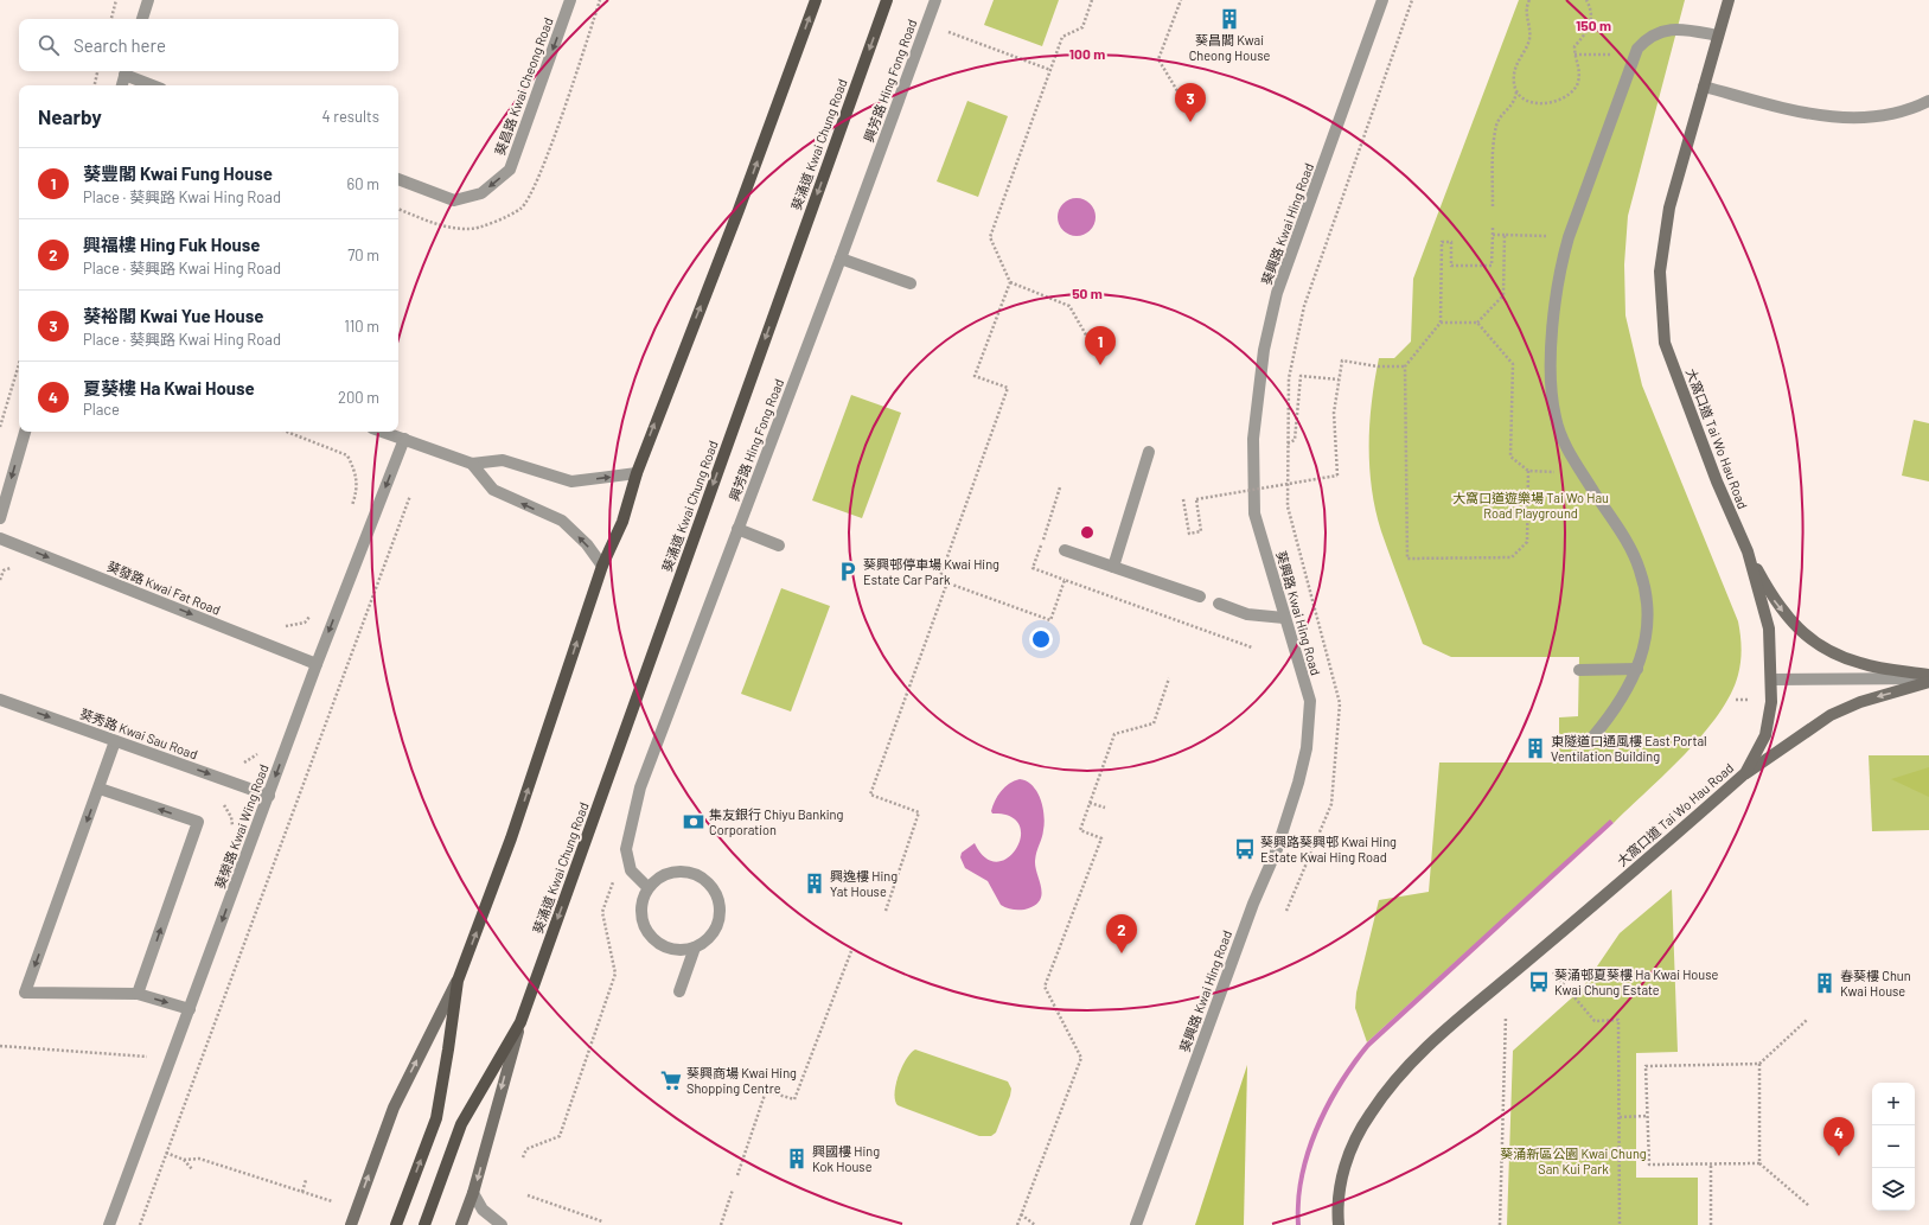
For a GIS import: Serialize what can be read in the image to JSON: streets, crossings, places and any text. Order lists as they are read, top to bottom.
{
  "streets": {
    "main road": ["葵涌道 Kwai Chung Road", "大窩口道 Tai Wo Hau Road"],
    "street": [
      "興芳路 Hing Fong Road",
      "葵昌路 Kwai Cheong Road",
      "葵興路 Kwai Hing Road",
      "葵發路 Kwai Fat Road",
      "葵秀路 Kwai Sau Road",
      "葵榮路 Kwai Wing Road"
    ]
  },
  "crossings": [
    ["葵發路 Kwai Fat Road", "葵榮路 Kwai Wing Road"],
    ["葵秀路 Kwai Sau Road", "葵榮路 Kwai Wing Road"]
  ],
  "one_way": [
    "葵昌路 Kwai Cheong Road",
    "葵發路 Kwai Fat Road",
    "葵秀路 Kwai Sau Road",
    "葵榮路 Kwai Wing Road"
  ],
  "parks": ["大窩口道遊樂場 Tai Wo Hau Road Playground", "葵涌新區公園 Kwai Chung San Kui Park"],
  "places": {
    "building": [
      "葵昌閣 Kwai Cheong House",
      "東隧道口通風樓 East Portal Ventilation Building",
      "興逸樓 Hing Yat House",
      "春葵樓 Chun Kwai House",
      "興國樓 Hing Kok House"
    ],
    "parking": ["葵興邨停車場 Kwai Hing Estate Car Park"],
    "bank": ["集友銀行 Chiyu Banking Corporation"],
    "bus stop": ["葵興路葵興邨 Kwai Hing Estate Kwai Hing Road", "葵涌邨夏葵樓 Ha Kwai House Kwai Chung Estate"],
    "supermarket": ["葵興商場 Kwai Hing Shopping Centre"]
  },
  "page": {
    "search": "Search here",
    "pins": [
      "3",
      "1",
      "2",
      "4"
    ],
    "heading": ["Nearby", "4 results"],
    "list": [
      {
        "mark": "1",
        "name": "葵豐閣 Kwai Fung House",
        "note": "Place · 葵興路 Kwai Hing Road",
        "value": "60 m"
      },
      {
        "mark": "2",
        "name": "興福樓 Hing Fuk House",
        "note": "Place · 葵興路 Kwai Hing Road",
        "value": "70 m"
      },
      {
        "mark": "3",
        "name": "葵裕閣 Kwai Yue House",
        "note": "Place · 葵興路 Kwai Hing Road",
        "value": "110 m"
      },
      {
        "mark": "4",
        "name": "夏葵樓 Ha Kwai House",
        "note": "Place",
        "value": "200 m"
      }
    ],
    "map_buttons": ["+", "−"]
  },
  "rings": ["150 m", "100 m", "50 m"]
}
